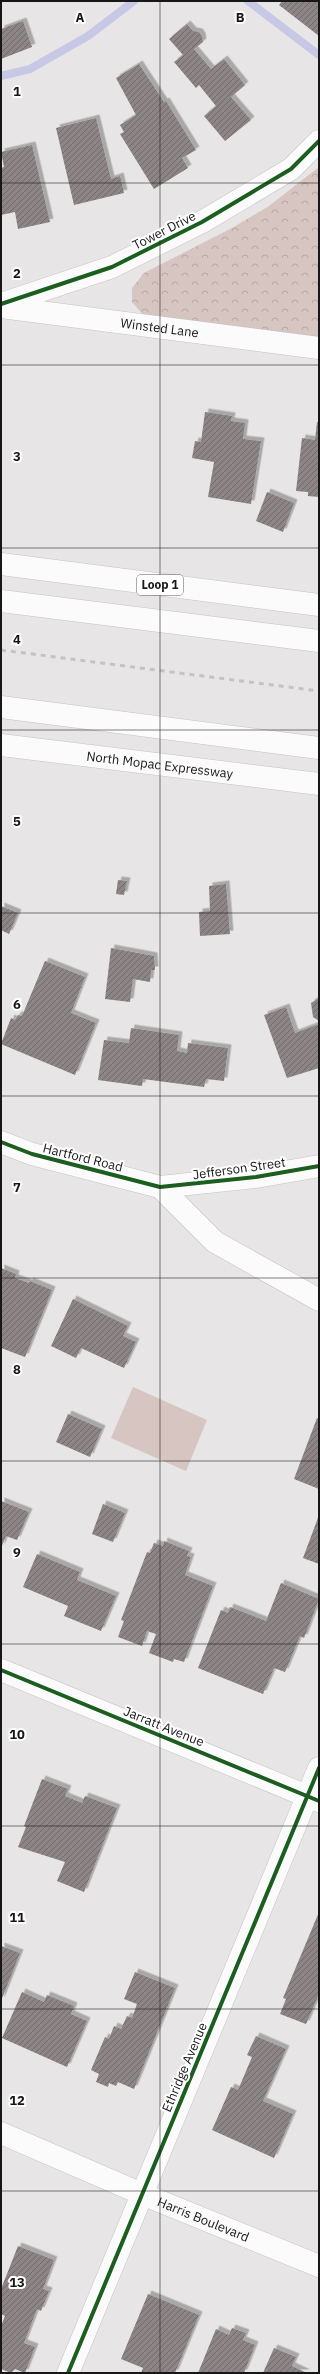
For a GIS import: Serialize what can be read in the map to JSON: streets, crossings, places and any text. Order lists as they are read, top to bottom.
{
  "streets": {
    "main road": [
      "Tower Drive",
      "Winsted Lane",
      "Loop 1",
      "North Mopac Expressway",
      "Hartford Road",
      "Jefferson Street",
      "Jarratt Avenue",
      "Ethridge Avenue",
      "Harris Boulevard"
    ]
  },
  "crossings": [
    ["Tower Drive", "Winsted Lane"],
    ["Hartford Road", "Jefferson Street"],
    ["Jarratt Avenue", "Ethridge Avenue"],
    ["Ethridge Avenue", "Harris Boulevard"]
  ],
  "grid": {
    "columns": ["A", "B"],
    "rows": [
      "1",
      "2",
      "3",
      "4",
      "5",
      "6",
      "7",
      "8",
      "9",
      "10",
      "11",
      "12",
      "13"
    ]
  }
}
